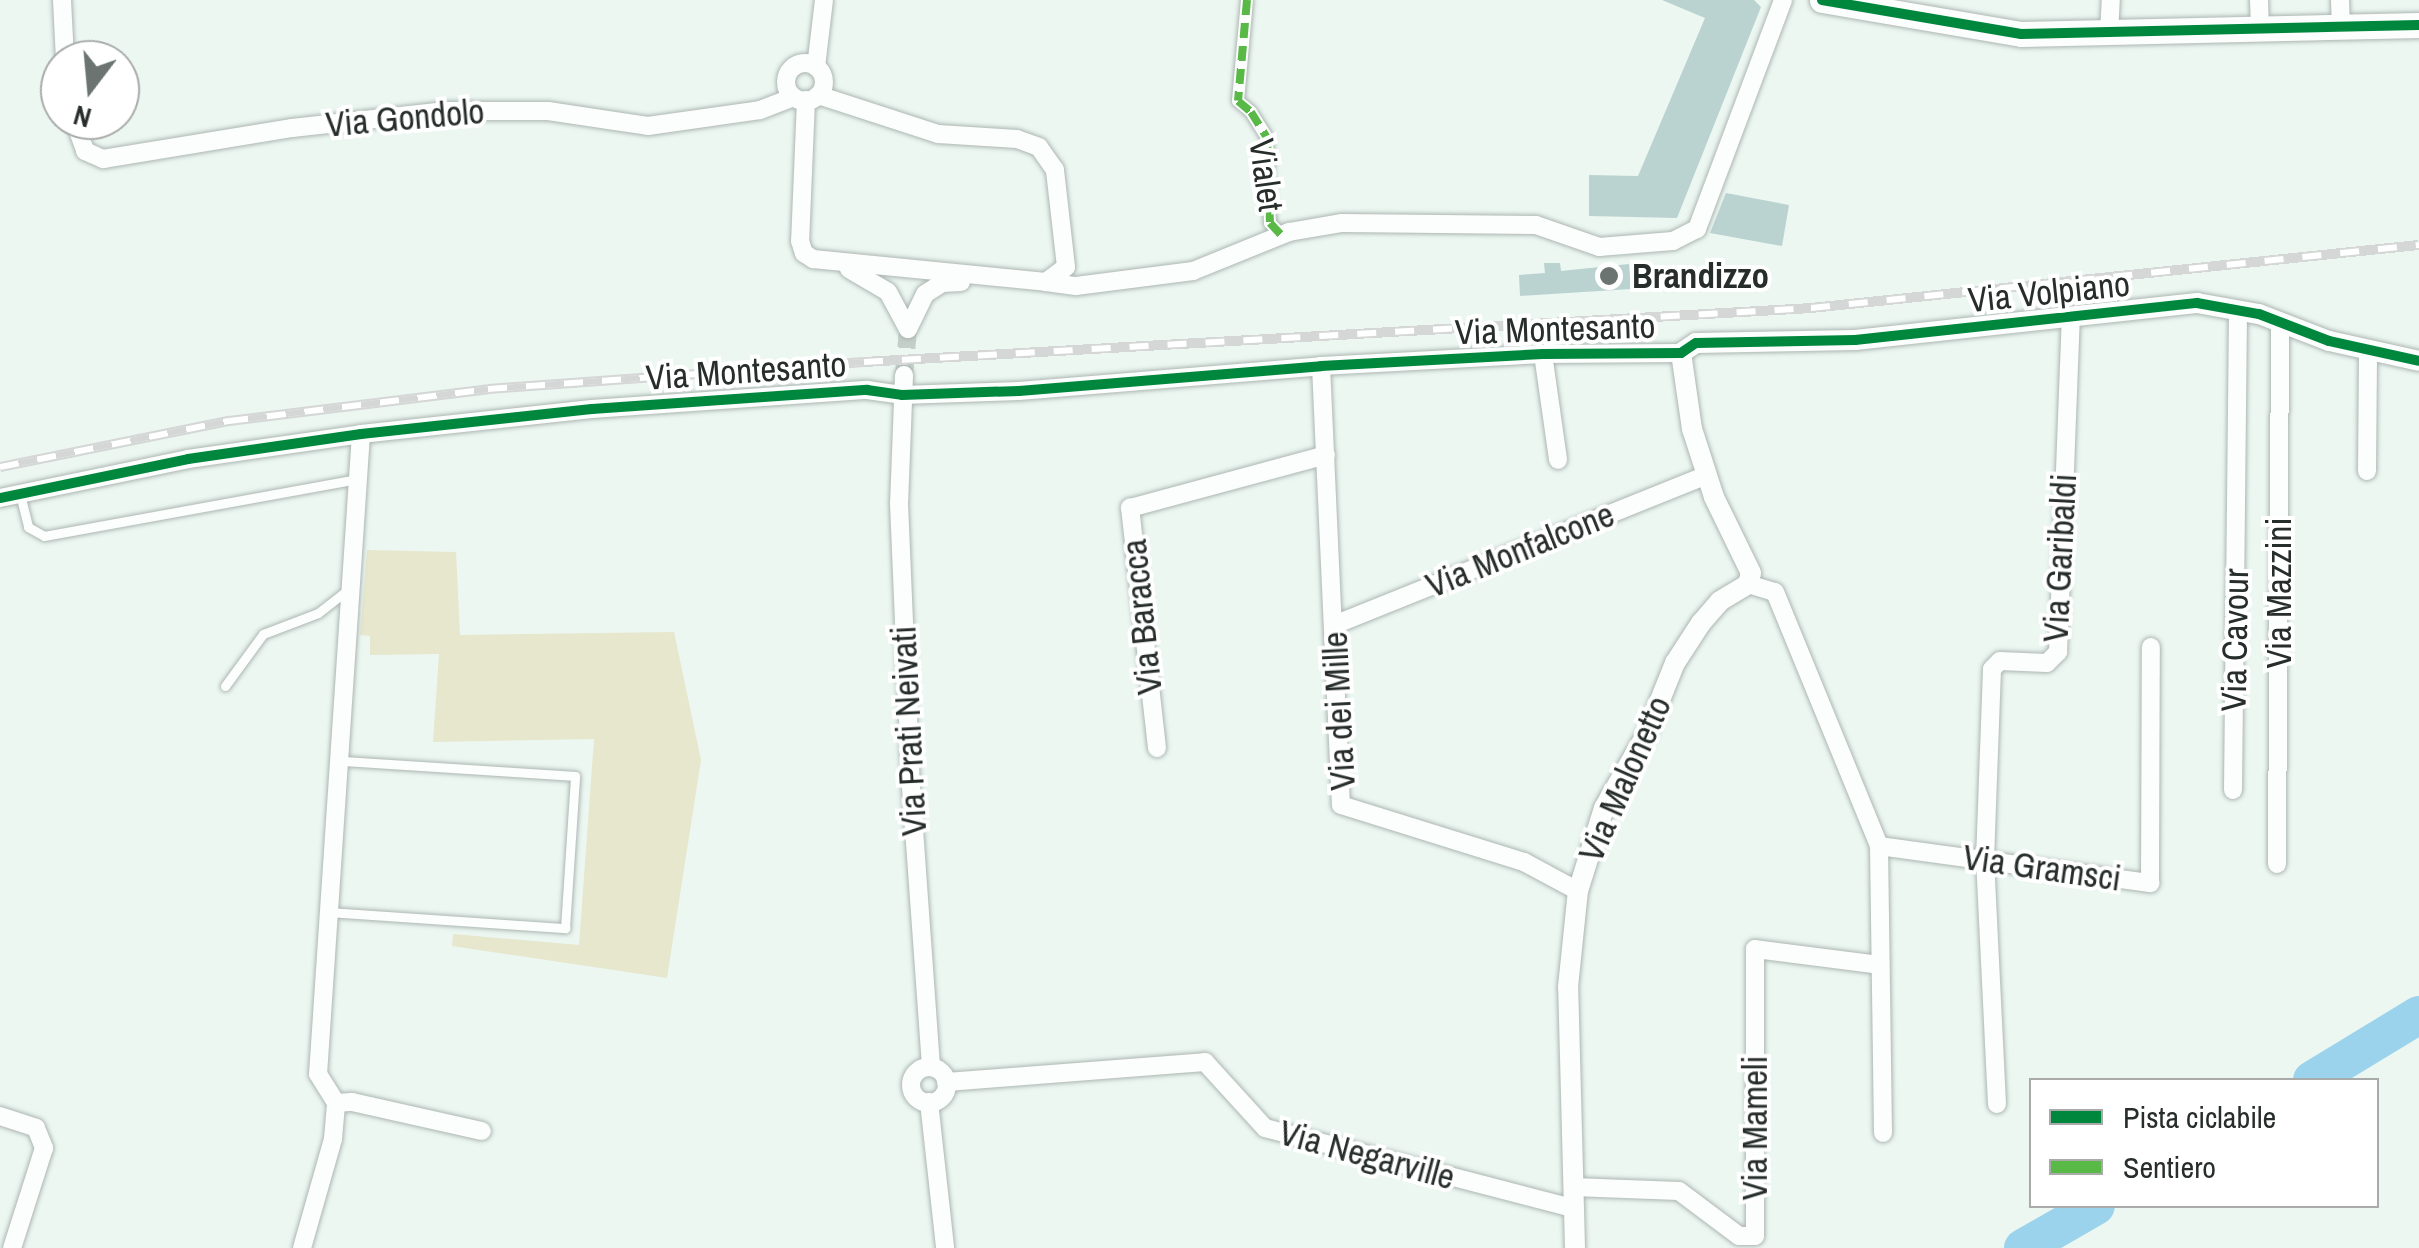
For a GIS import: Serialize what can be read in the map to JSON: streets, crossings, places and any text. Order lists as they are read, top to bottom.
{
  "streets": {
    "street": [
      "Via Gondolo",
      "Vialet",
      "Via Volpiano",
      "Via Montesanto",
      "Via Monfalcone",
      "Via Garibaldi",
      "Via Mazzini",
      "Via Baracca",
      "Via Cavour",
      "Via dei Mille",
      "Via Prati Neivati",
      "Via Malonetto",
      "Via Gramsci",
      "Via Mameli",
      "Via Negarville"
    ]
  },
  "crossings": [
    ["Via Volpiano", "Via Montesanto"],
    ["Via Volpiano", "Via Garibaldi"],
    ["Via Volpiano", "Via Mazzini"],
    ["Via Volpiano", "Via Cavour"],
    ["Via Montesanto", "Via dei Mille"],
    ["Via Montesanto", "Via Prati Neivati"],
    ["Via Monfalcone", "Via dei Mille"],
    ["Via Garibaldi", "Via Gramsci"],
    ["Via Baracca", "Via dei Mille"],
    ["Via dei Mille", "Via Malonetto"],
    ["Via Prati Neivati", "Via Negarville"],
    ["Via Malonetto", "Via Mameli"],
    ["Via Malonetto", "Via Negarville"]
  ],
  "places": ["Brandizzo"],
  "legend": ["Pista ciclabile", "Sentiero"],
  "north": "bottom"
}
